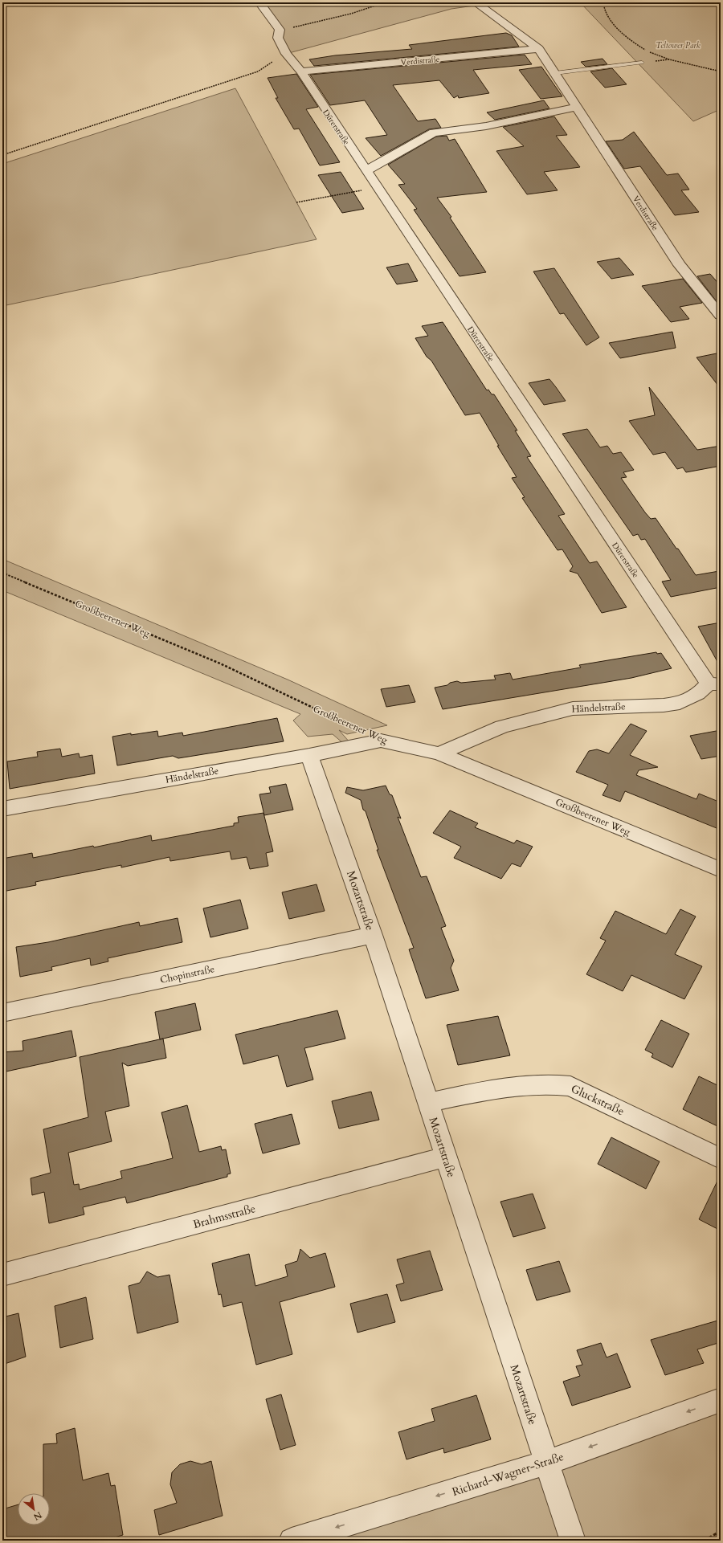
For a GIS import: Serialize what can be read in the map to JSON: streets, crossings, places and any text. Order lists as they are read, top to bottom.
{
  "streets": {
    "street": [
      "Verdistraße",
      "Dürerstraße",
      "Großbeerener Weg",
      "Händelstraße",
      "Mozartstraße",
      "Chopinstraße",
      "Gluckstraße",
      "Brahmsstraße",
      "Richard-Wagner-Straße"
    ]
  },
  "crossings": [
    ["Verdistraße", "Dürerstraße"],
    ["Dürerstraße", "Händelstraße"],
    ["Großbeerener Weg", "Händelstraße"],
    ["Händelstraße", "Mozartstraße"],
    ["Mozartstraße", "Chopinstraße"],
    ["Mozartstraße", "Gluckstraße"],
    ["Mozartstraße", "Brahmsstraße"],
    ["Mozartstraße", "Richard-Wagner-Straße"]
  ],
  "one_way": ["Richard-Wagner-Straße"],
  "parks": ["Teltower Park"],
  "north": "bottom right"
}
